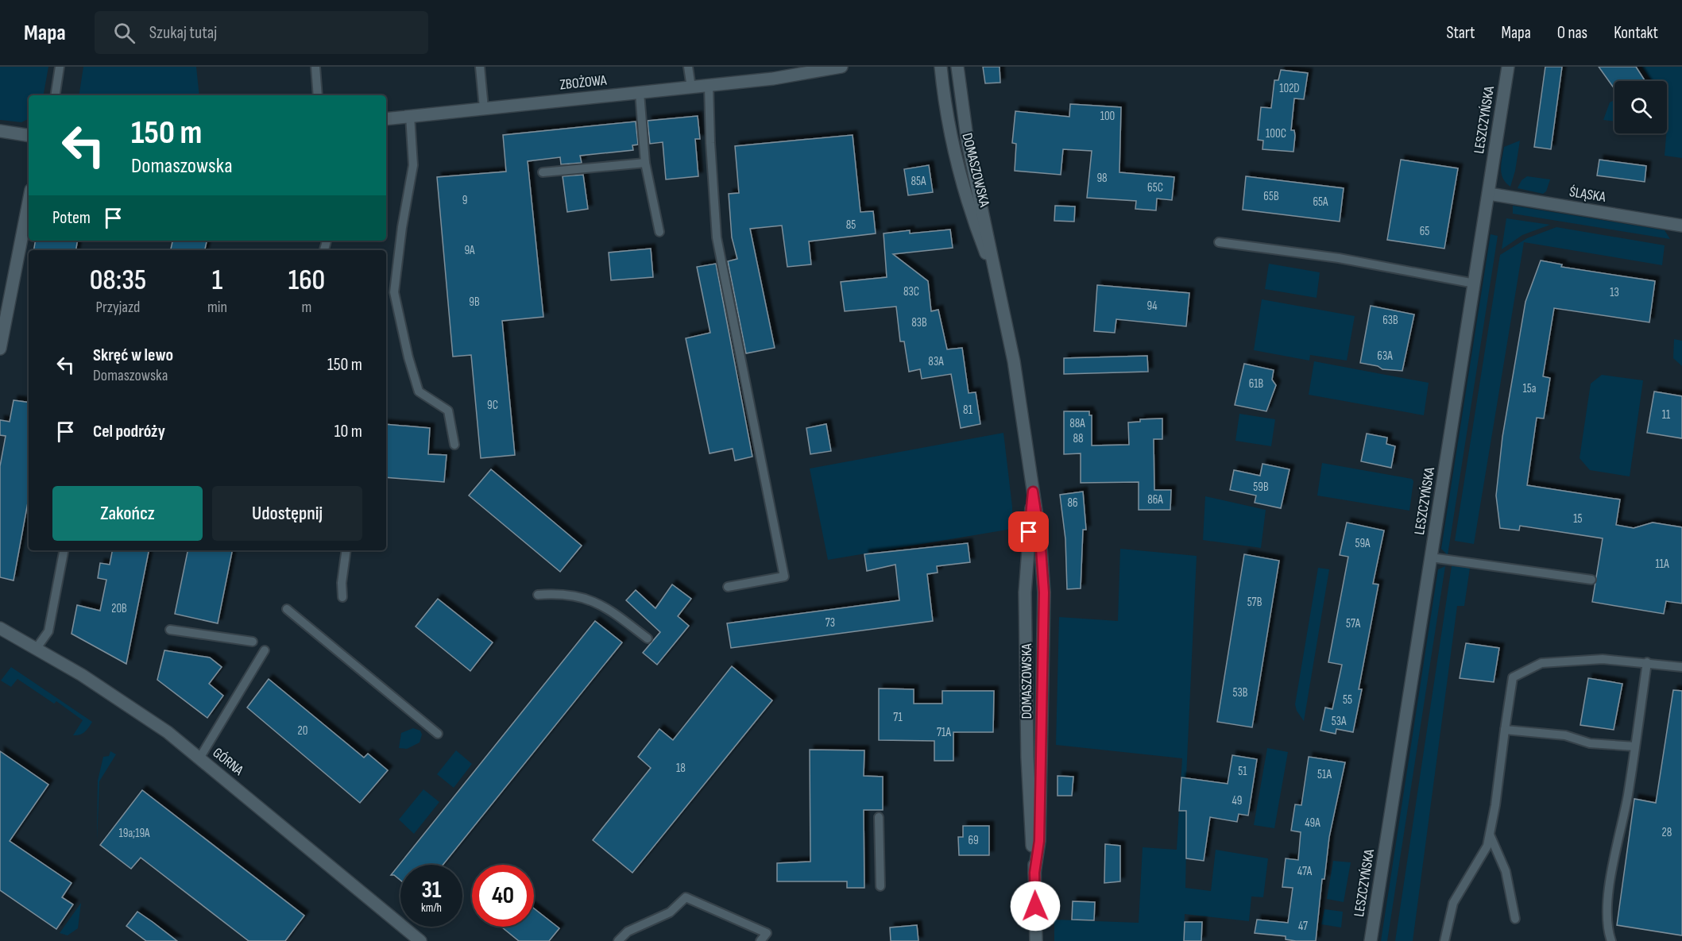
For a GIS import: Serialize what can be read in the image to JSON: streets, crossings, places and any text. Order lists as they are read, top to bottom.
{
  "streets": {
    "street": [
      "ZBOŻOWA",
      "LESZCZYŃSKA",
      "DOMASZOWSKA",
      "ŚLĄSKA",
      "GÓRNA"
    ]
  },
  "crossings": [
    ["LESZCZYŃSKA", "ŚLĄSKA"]
  ],
  "house_numbers": [
    "102D",
    "100",
    "100C",
    "98",
    "85A",
    "65C",
    "65B",
    "9",
    "65A",
    "85",
    "65",
    "9A",
    "83C",
    "13",
    "9B",
    "94",
    "63B",
    "83B",
    "63A",
    "83A",
    "61B",
    "15a",
    "9C",
    "81",
    "11",
    "88A",
    "88",
    "59B",
    "86A",
    "86",
    "15",
    "59A",
    "11A",
    "57B",
    "20B",
    "73",
    "57A",
    "53B",
    "55",
    "71",
    "53A",
    "20",
    "71A",
    "18",
    "51",
    "51A",
    "49",
    "49A",
    "28",
    "19a;19A",
    "69",
    "47A",
    "47"
  ],
  "page": {
    "header": "Mapa",
    "search": "Szukaj tutaj",
    "nav": [
      "Start",
      "Mapa",
      "O nas",
      "Kontakt"
    ],
    "turn": ["150 m", "Domaszowska"],
    "then": "Potem",
    "eta": [
      "08:35",
      "Przyjazd",
      "1",
      "min",
      "160",
      "m"
    ],
    "list": [
      {
        "name": "Skręć w lewo",
        "note": "Domaszowska",
        "value": "150 m"
      },
      {
        "name": "Cel podróży",
        "value": "10 m"
      }
    ],
    "buttons": ["Zakończ", "Udostępnij"],
    "speed": "31 km/h",
    "limit": "40"
  }
}
